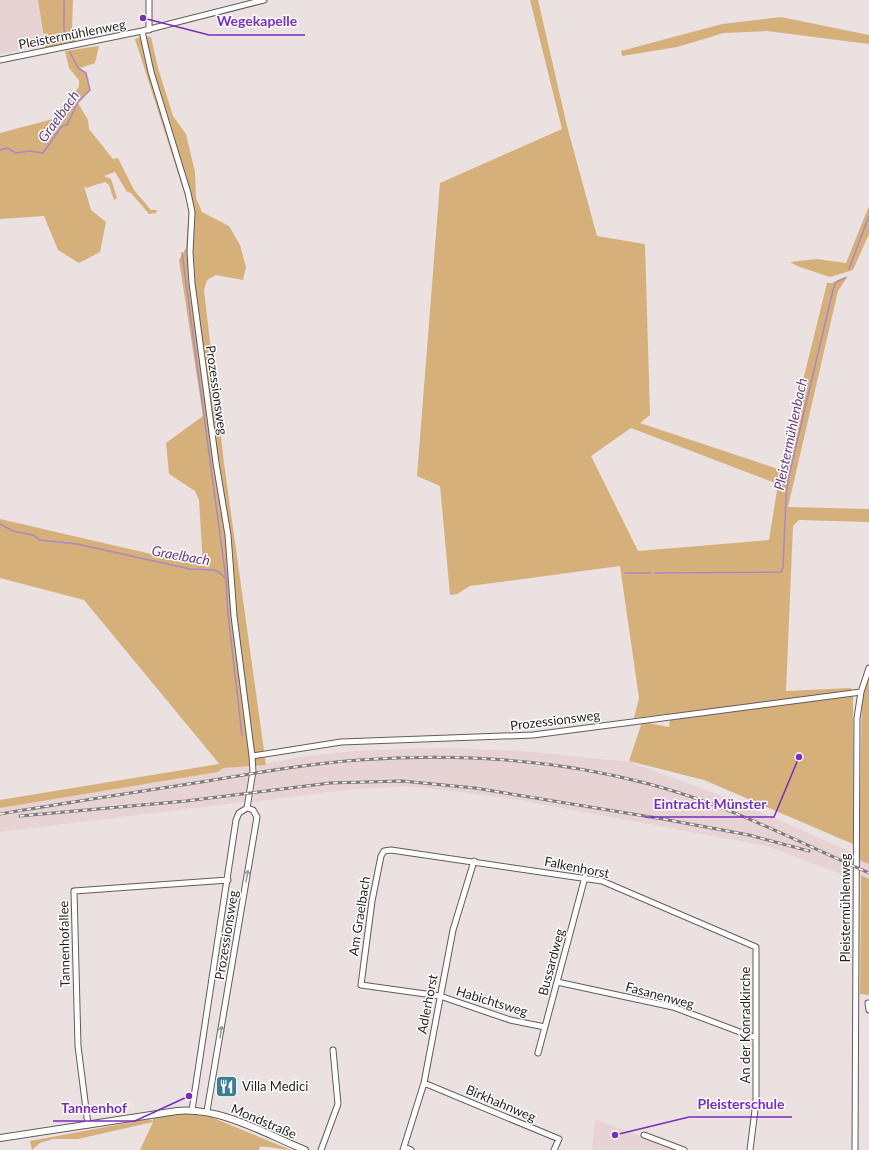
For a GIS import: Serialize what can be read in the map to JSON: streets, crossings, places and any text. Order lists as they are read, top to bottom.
{
  "streets": {
    "street": [
      "Pleistermühlenweg",
      "Prozessionsweg",
      "Falkenhorst",
      "Am Graelbach",
      "Tannenhofallee",
      "Bussardweg",
      "Fasanenweg",
      "Habichtsweg",
      "Adlerhorst",
      "An der Konradkirche",
      "Birkhahnweg",
      "Mondstraße"
    ]
  },
  "crossings": [
    ["Pleistermühlenweg", "Prozessionsweg"],
    ["Prozessionsweg", "Tannenhofallee"],
    ["Prozessionsweg", "Mondstraße"],
    ["Falkenhorst", "Am Graelbach"],
    ["Falkenhorst", "Bussardweg"],
    ["Falkenhorst", "Adlerhorst"],
    ["Falkenhorst", "An der Konradkirche"],
    ["Am Graelbach", "Habichtsweg"],
    ["Tannenhofallee", "Mondstraße"],
    ["Bussardweg", "Fasanenweg"],
    ["Bussardweg", "Habichtsweg"],
    ["Fasanenweg", "An der Konradkirche"],
    ["Habichtsweg", "Adlerhorst"],
    ["Adlerhorst", "Birkhahnweg"]
  ],
  "water": ["Graelbach", "Pleistermühlenbach"],
  "places": {
    "other": [
      "Wegekapelle",
      "Eintracht Münster",
      "Tannenhof",
      "Pleisterschule"
    ],
    "restaurant": ["Villa Medici"]
  }
}
